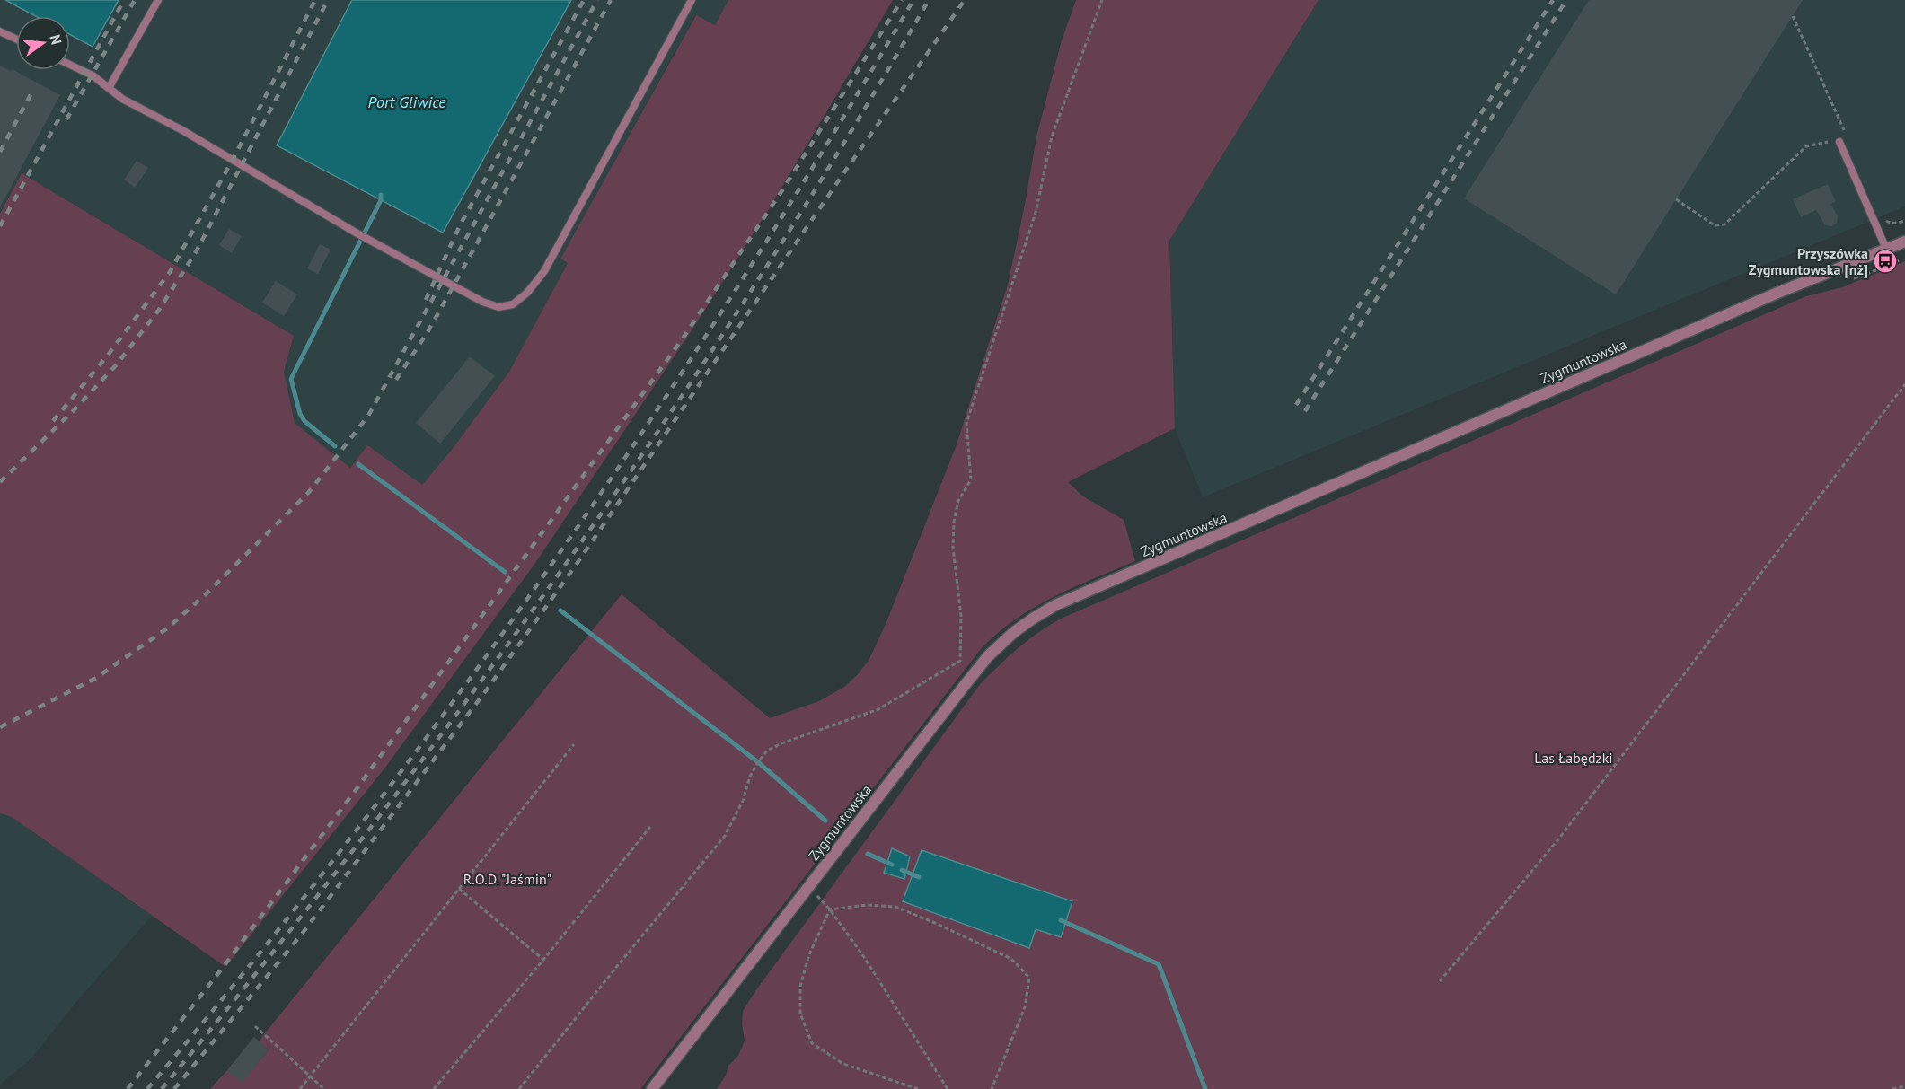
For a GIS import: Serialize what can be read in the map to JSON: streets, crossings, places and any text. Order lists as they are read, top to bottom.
{
  "streets": {
    "street": ["Zygmuntowska"]
  },
  "water": ["Port Gliwice"],
  "parks": ["Las Łabędzki", "R.O.D. \"Jaśmin\""],
  "places": {
    "bus stop": ["Przyszówka Zygmuntowska [nż]"]
  },
  "north": "right"
}
